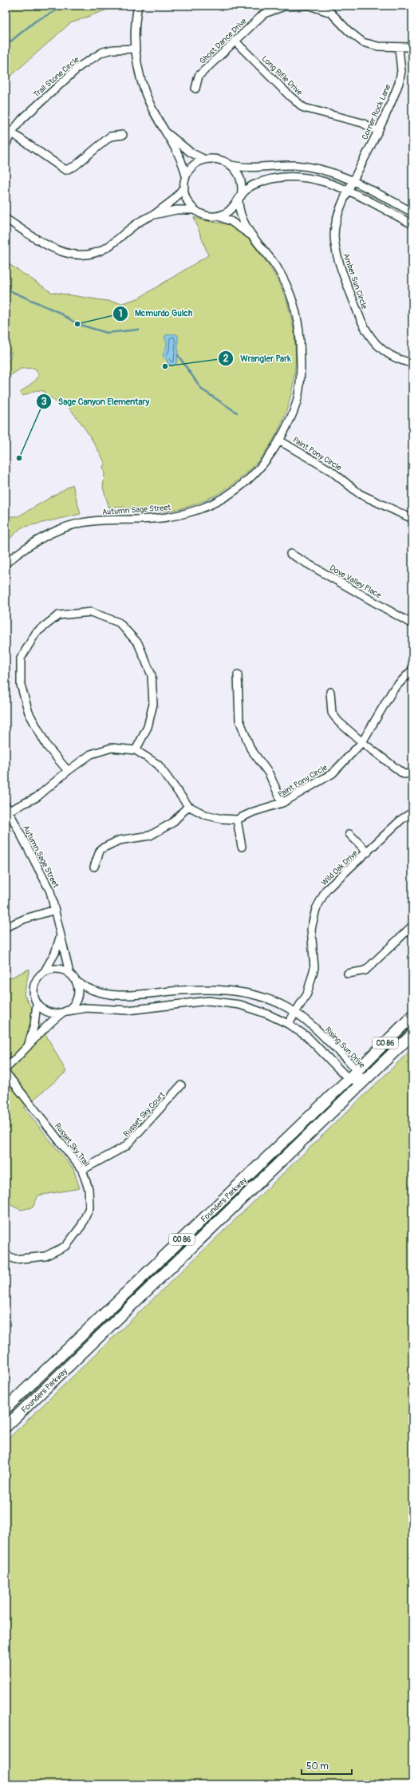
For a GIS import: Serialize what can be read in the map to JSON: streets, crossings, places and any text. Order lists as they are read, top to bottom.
{
  "streets": {
    "highway": ["CO 86", "Founders Parkway"],
    "street": [
      "Ghost Dance Drive",
      "Long Rifle Drive",
      "Trail Stone Circle",
      "Corner Rock Lane",
      "Amber Sun Circle",
      "Paint Pony Circle",
      "Autumn Sage Street",
      "Dove Valley Place",
      "Wild Oak Drive",
      "Rising Sun Drive",
      "Russet Sky Court",
      "Russet Sky Trail"
    ]
  },
  "crossings": [
    ["Ghost Dance Drive", "Long Rifle Drive"],
    ["Long Rifle Drive", "Corner Rock Lane"],
    ["Corner Rock Lane", "Amber Sun Circle"],
    ["Paint Pony Circle", "Autumn Sage Street"],
    ["Autumn Sage Street", "Rising Sun Drive"],
    ["Wild Oak Drive", "Rising Sun Drive"],
    ["Rising Sun Drive", "Founders Parkway"],
    ["Russet Sky Court", "Russet Sky Trail"]
  ],
  "places": ["Mcmurdo Gulch", "Wrangler Park", "Sage Canyon Elementary"],
  "scale_bar": "50 m"
}
